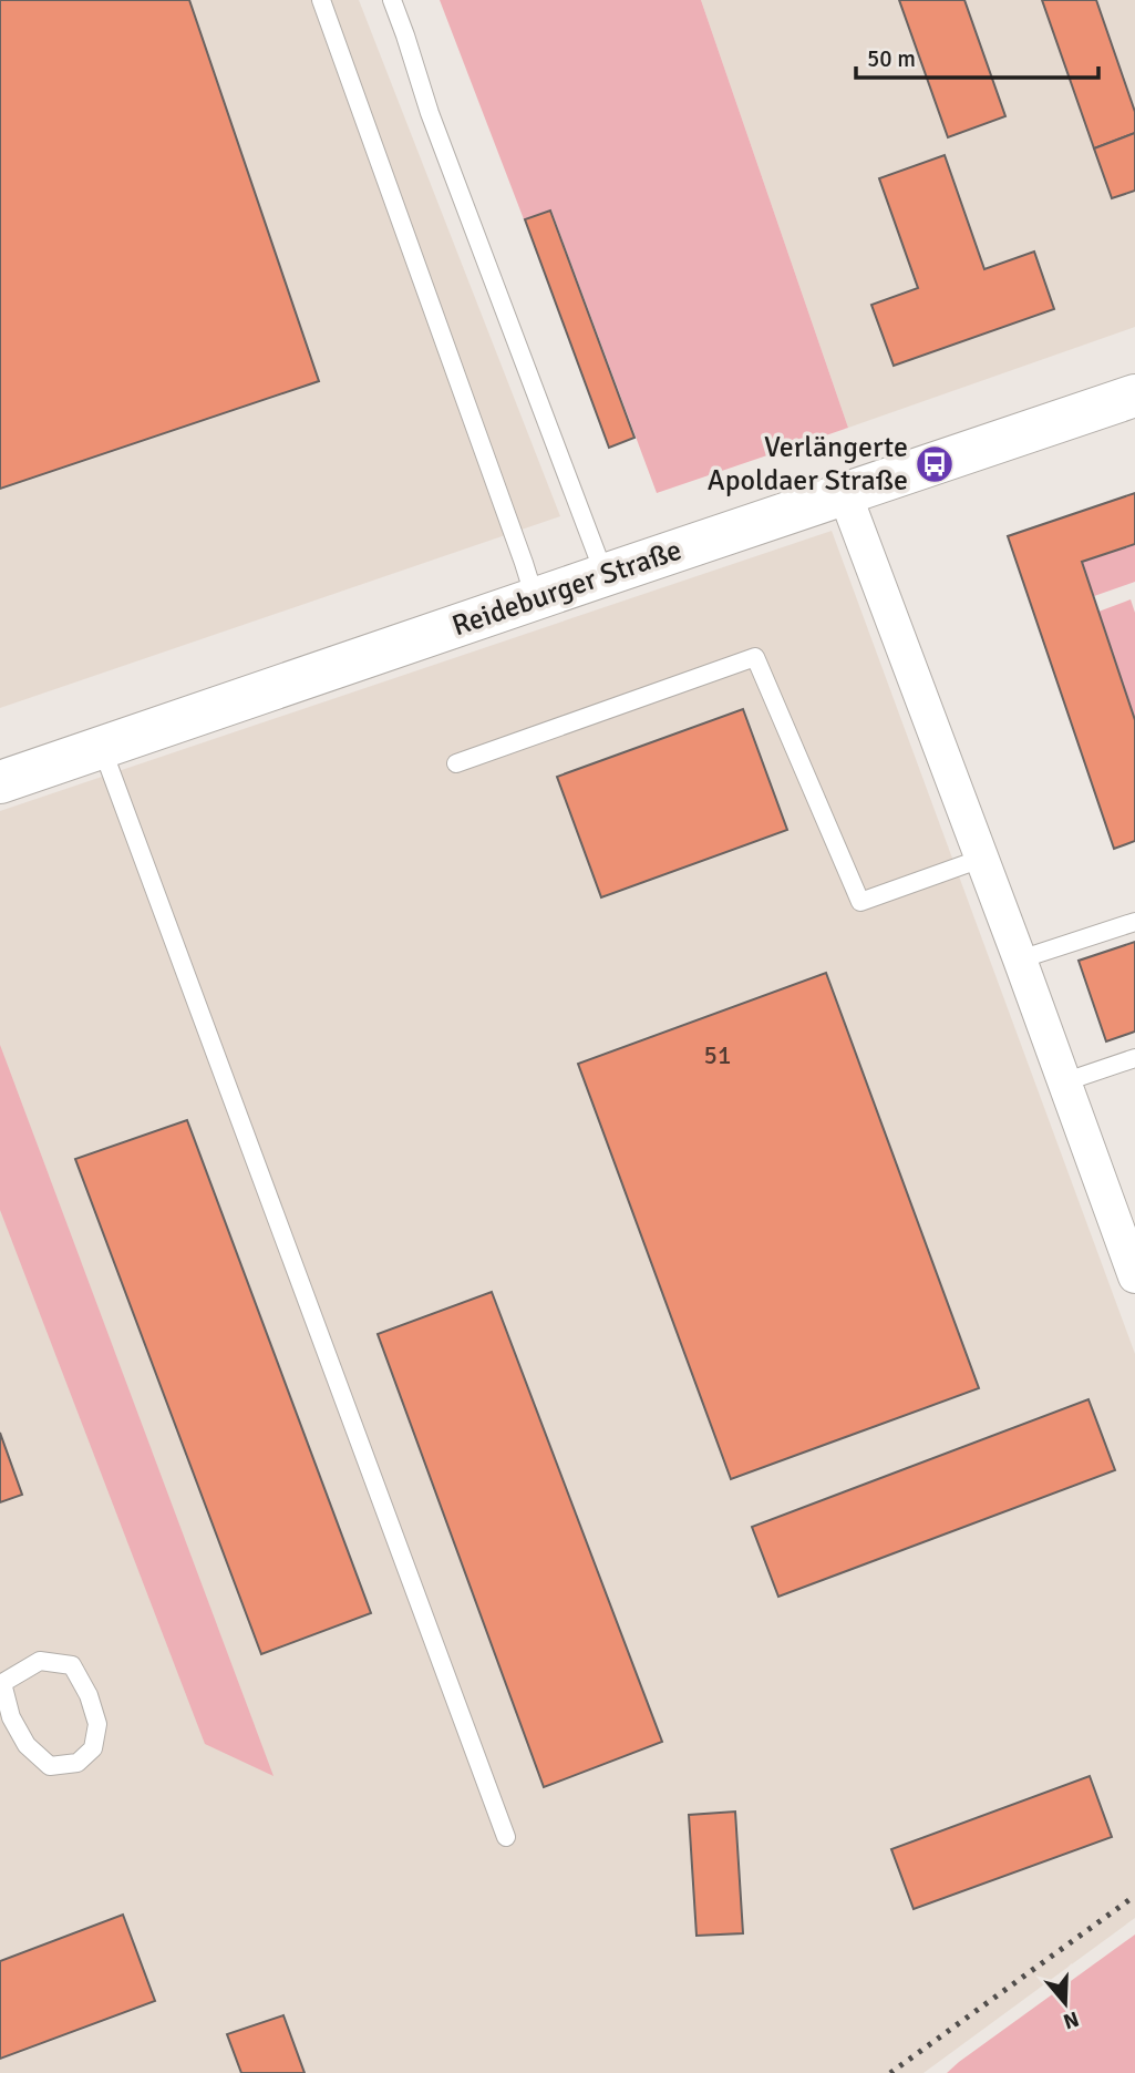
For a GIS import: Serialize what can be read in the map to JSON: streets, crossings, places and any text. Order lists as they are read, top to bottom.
{
  "streets": {
    "street": ["Reideburger Straße"]
  },
  "places": {
    "bus stop": ["Verlängerte Apoldaer Straße"]
  },
  "house_numbers": ["51"],
  "scale_bar": "50 m",
  "north": "bottom"
}
